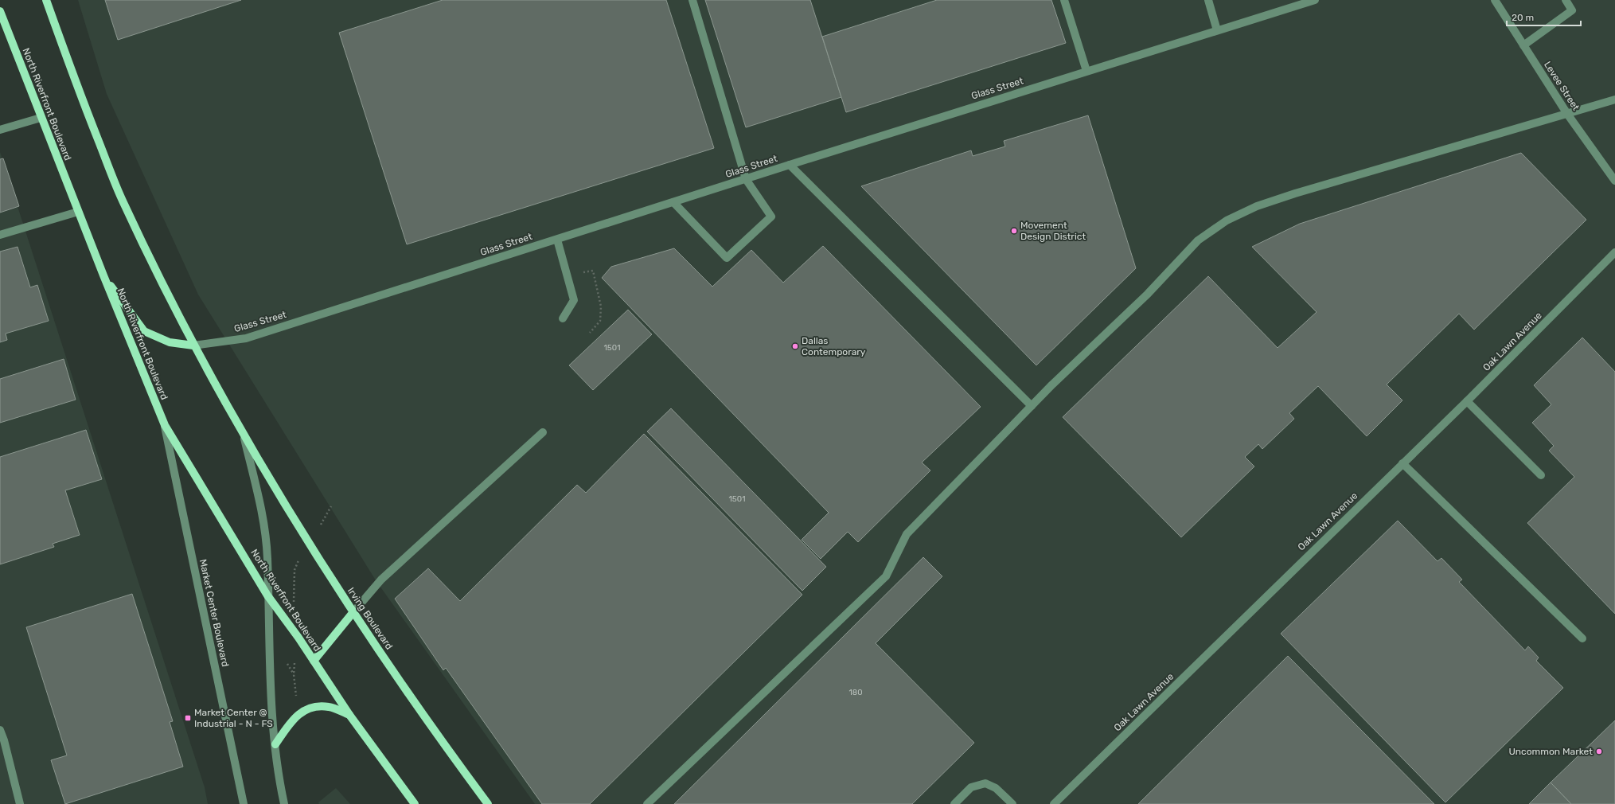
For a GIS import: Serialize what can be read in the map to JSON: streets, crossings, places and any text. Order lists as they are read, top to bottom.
{
  "streets": {
    "main road": ["North Riverfront Boulevard", "Irving Boulevard"],
    "street": [
      "Levee Street",
      "Glass Street",
      "Oak Lawn Avenue",
      "Market Center Boulevard"
    ]
  },
  "crossings": [
    ["North Riverfront Boulevard", "Market Center Boulevard"]
  ],
  "places": {
    "other": ["Movement Design District", "Dallas Contemporary", "Uncommon Market"],
    "transit": ["Market Center @ Industrial - N - FS"]
  },
  "house_numbers": ["1501", "1501", "180"],
  "scale_bar": "20 m"
}
